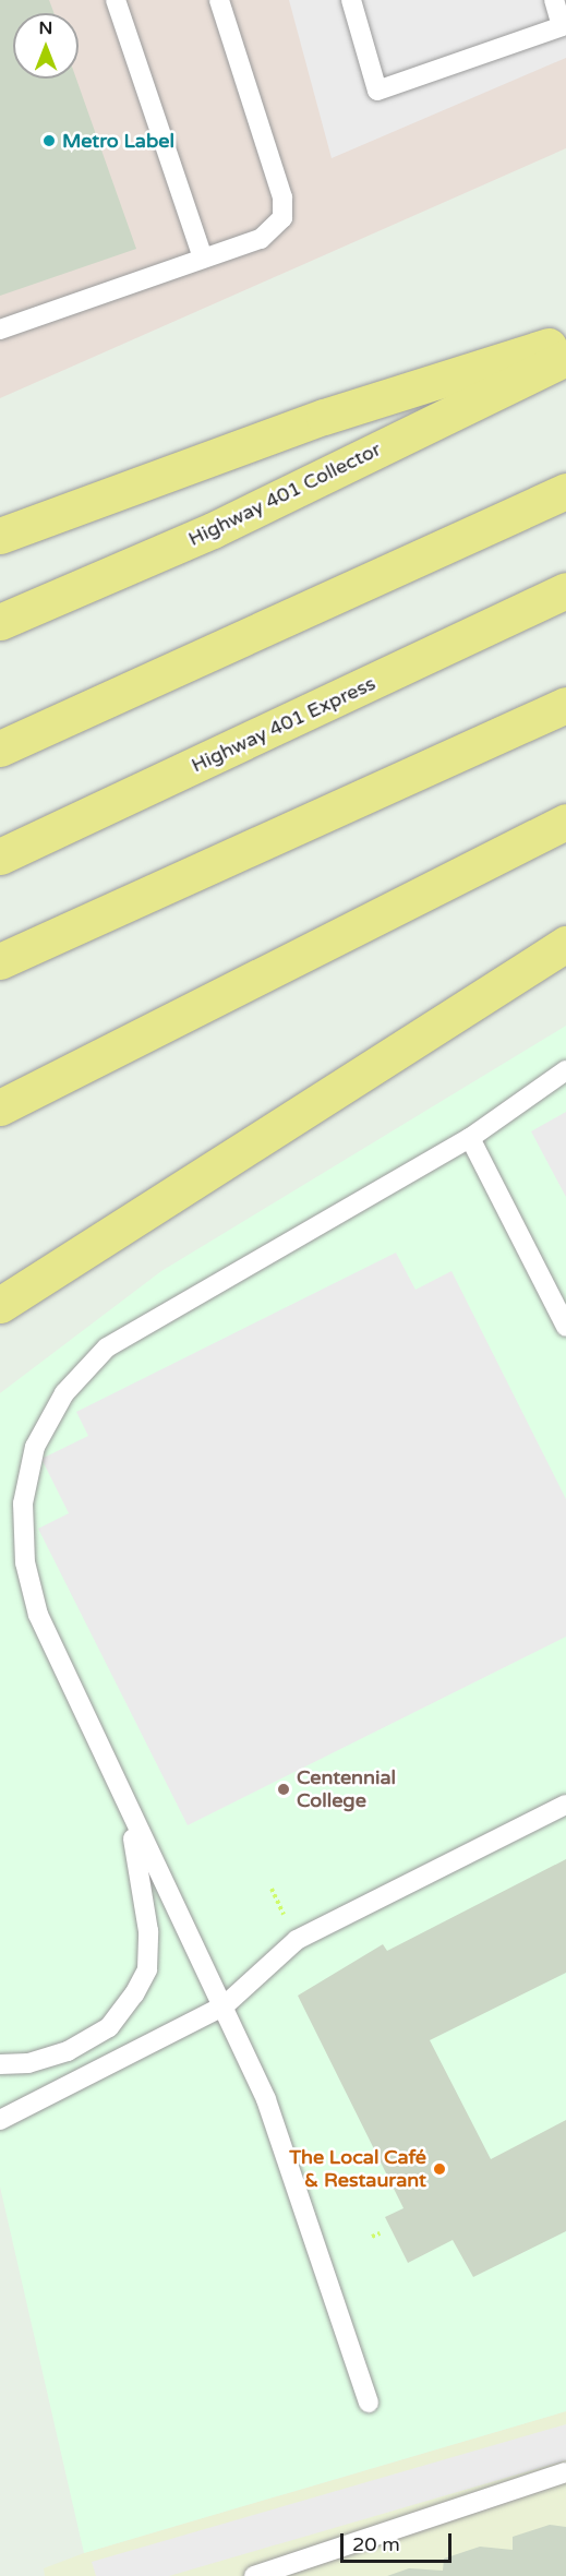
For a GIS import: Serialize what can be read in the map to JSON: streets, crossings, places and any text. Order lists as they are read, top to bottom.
{
  "streets": {
    "highway": ["Highway 401 Collector", "Highway 401 Express"]
  },
  "places": ["Metro Label", "Centennial College", "The Local Café & Restaurant"],
  "scale_bar": "20 m",
  "north": "top"
}
